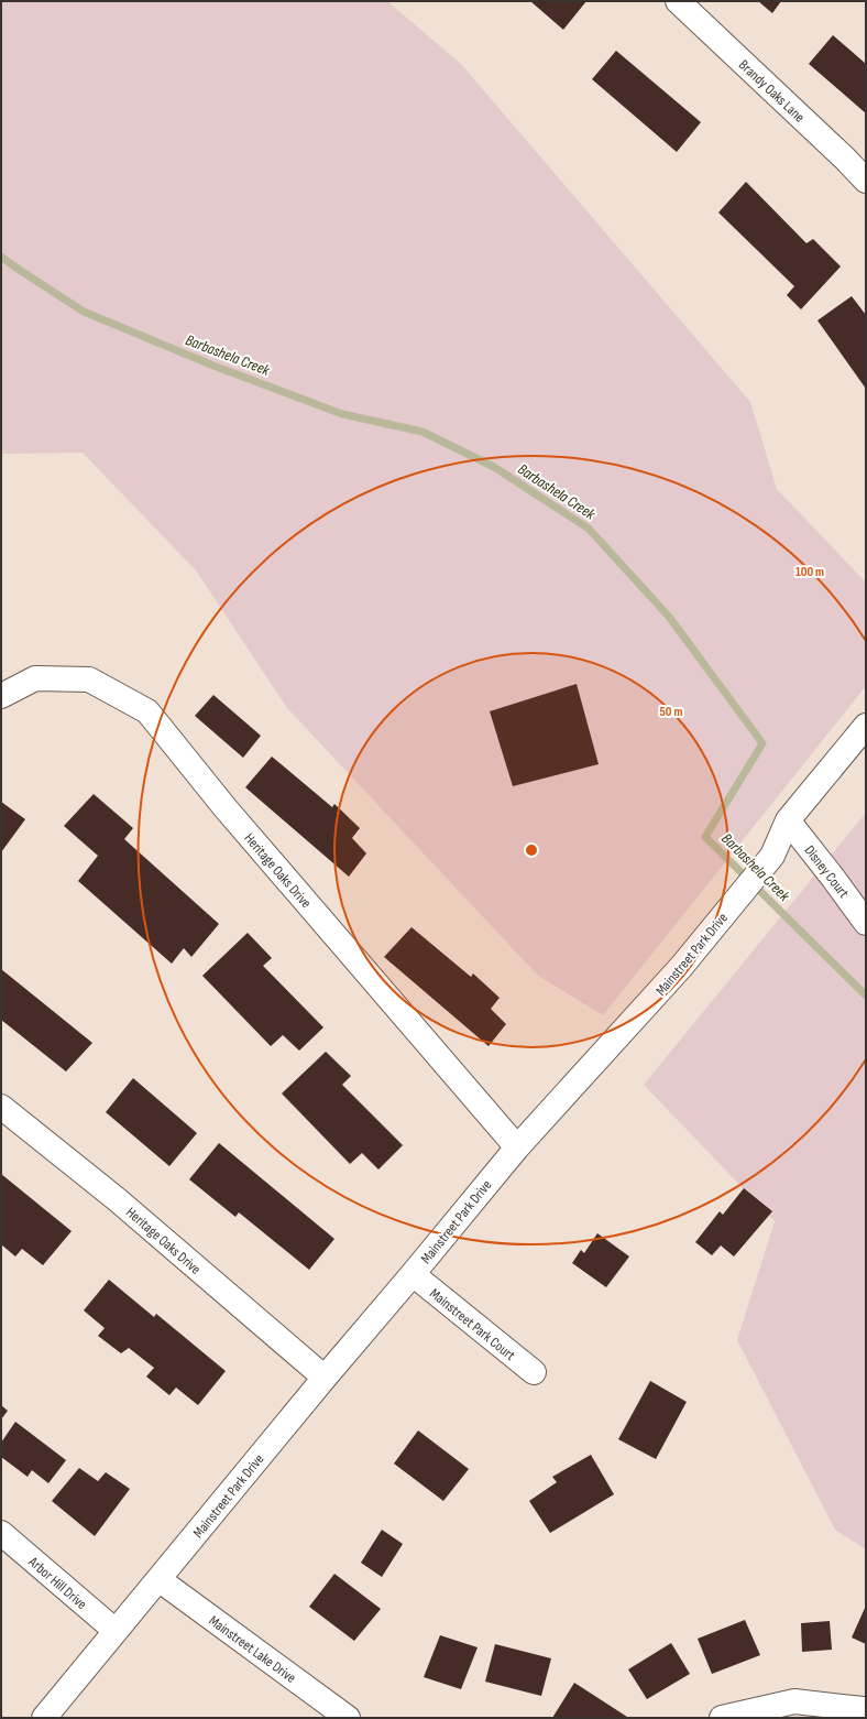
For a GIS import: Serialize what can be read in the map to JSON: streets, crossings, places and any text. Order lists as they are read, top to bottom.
{
  "streets": {
    "street": [
      "Brandy Oaks Lane",
      "Heritage Oaks Drive",
      "Disney Court",
      "Mainstreet Park Drive",
      "Mainstreet Park Court",
      "Arbor Hill Drive",
      "Mainstreet Lake Drive"
    ]
  },
  "crossings": [
    ["Heritage Oaks Drive", "Mainstreet Park Drive"],
    ["Disney Court", "Mainstreet Park Drive"],
    ["Mainstreet Park Drive", "Mainstreet Park Court"],
    ["Mainstreet Park Drive", "Arbor Hill Drive"],
    ["Mainstreet Park Drive", "Mainstreet Lake Drive"]
  ],
  "water": ["Barbashela Creek"],
  "rings": ["100 m", "50 m"]
}
